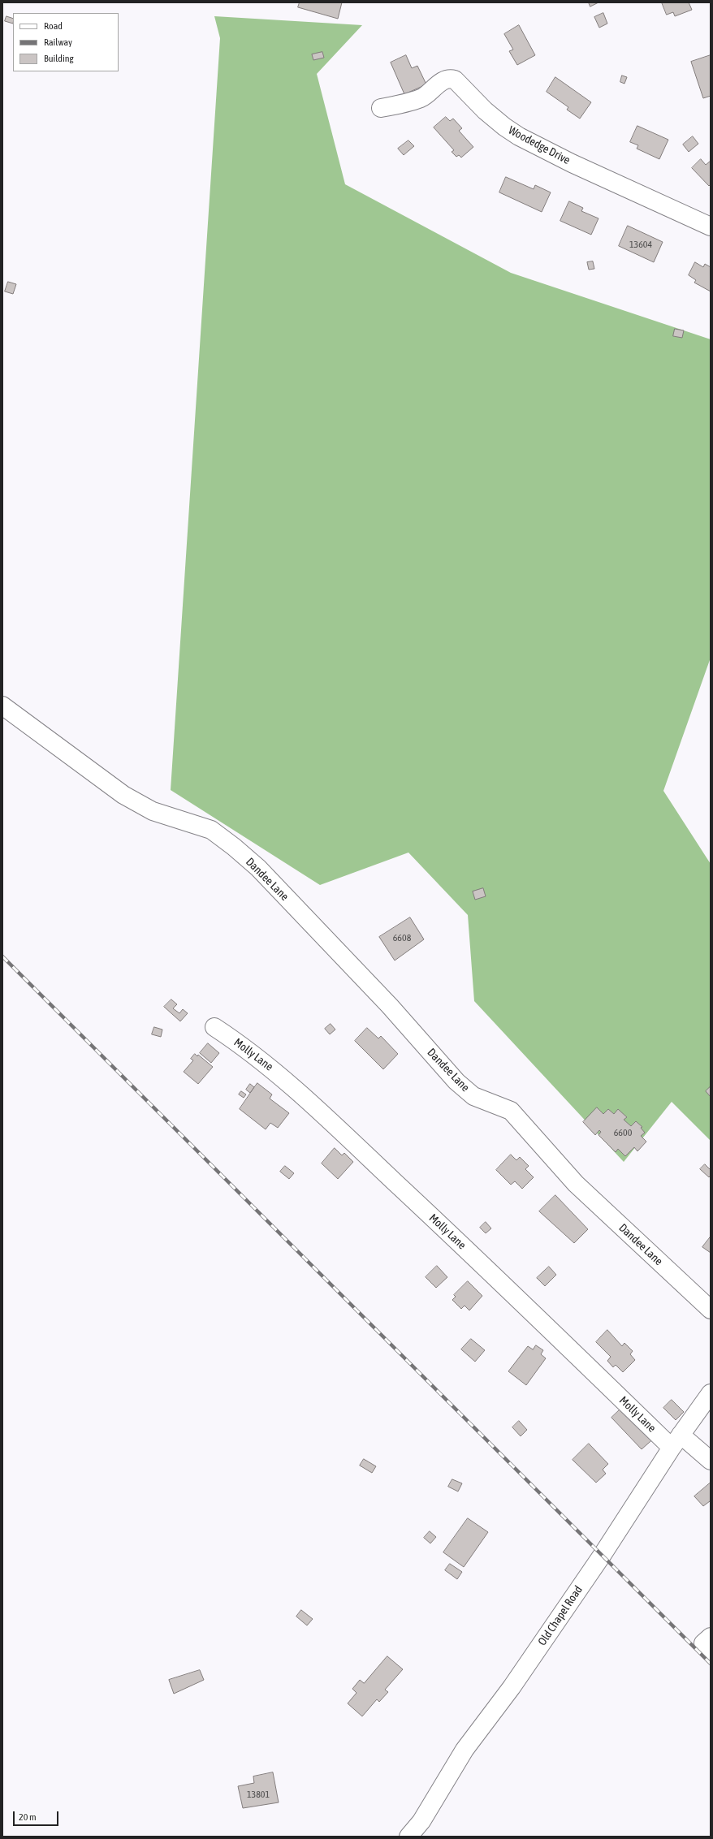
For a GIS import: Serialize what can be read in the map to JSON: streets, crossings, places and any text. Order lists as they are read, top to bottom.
{
  "streets": {
    "street": [
      "Woodedge Drive",
      "Dandee Lane",
      "Molly Lane",
      "Old Chapel Road"
    ]
  },
  "crossings": [
    ["Molly Lane", "Old Chapel Road"]
  ],
  "house_numbers": [
    "13604",
    "6608",
    "6600",
    "13801"
  ],
  "legend": ["Road", "Railway", "Building"],
  "scale_bar": "20 m"
}
